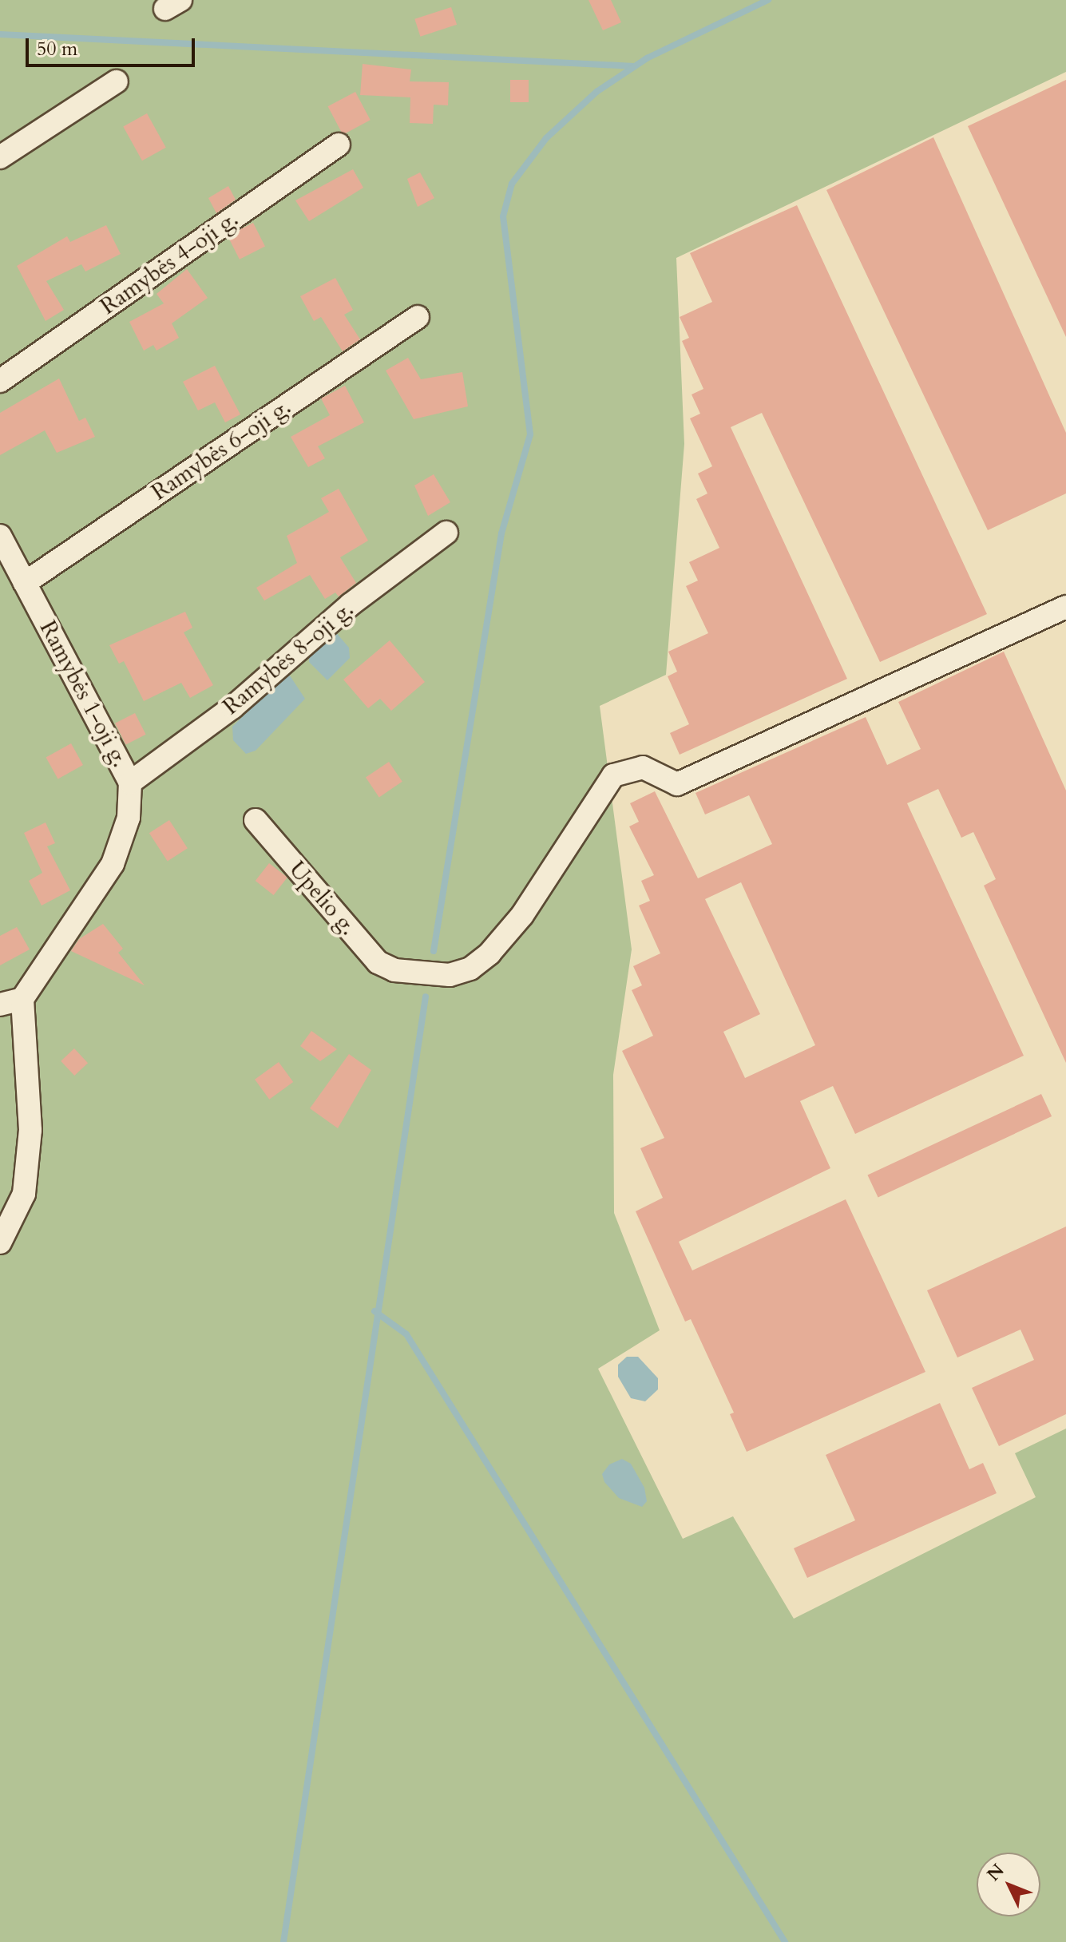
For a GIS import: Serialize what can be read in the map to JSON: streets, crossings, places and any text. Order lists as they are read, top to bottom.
{
  "streets": {
    "street": [
      "Ramybės 4-oji g.",
      "Ramybės 6-oji g.",
      "Ramybės 8-oji g.",
      "Ramybės 1-oji g.",
      "Upelio g."
    ]
  },
  "crossings": [
    ["Ramybės 6-oji g.", "Ramybės 1-oji g."],
    ["Ramybės 8-oji g.", "Ramybės 1-oji g."]
  ],
  "scale_bar": "50 m",
  "north": "top left"
}
